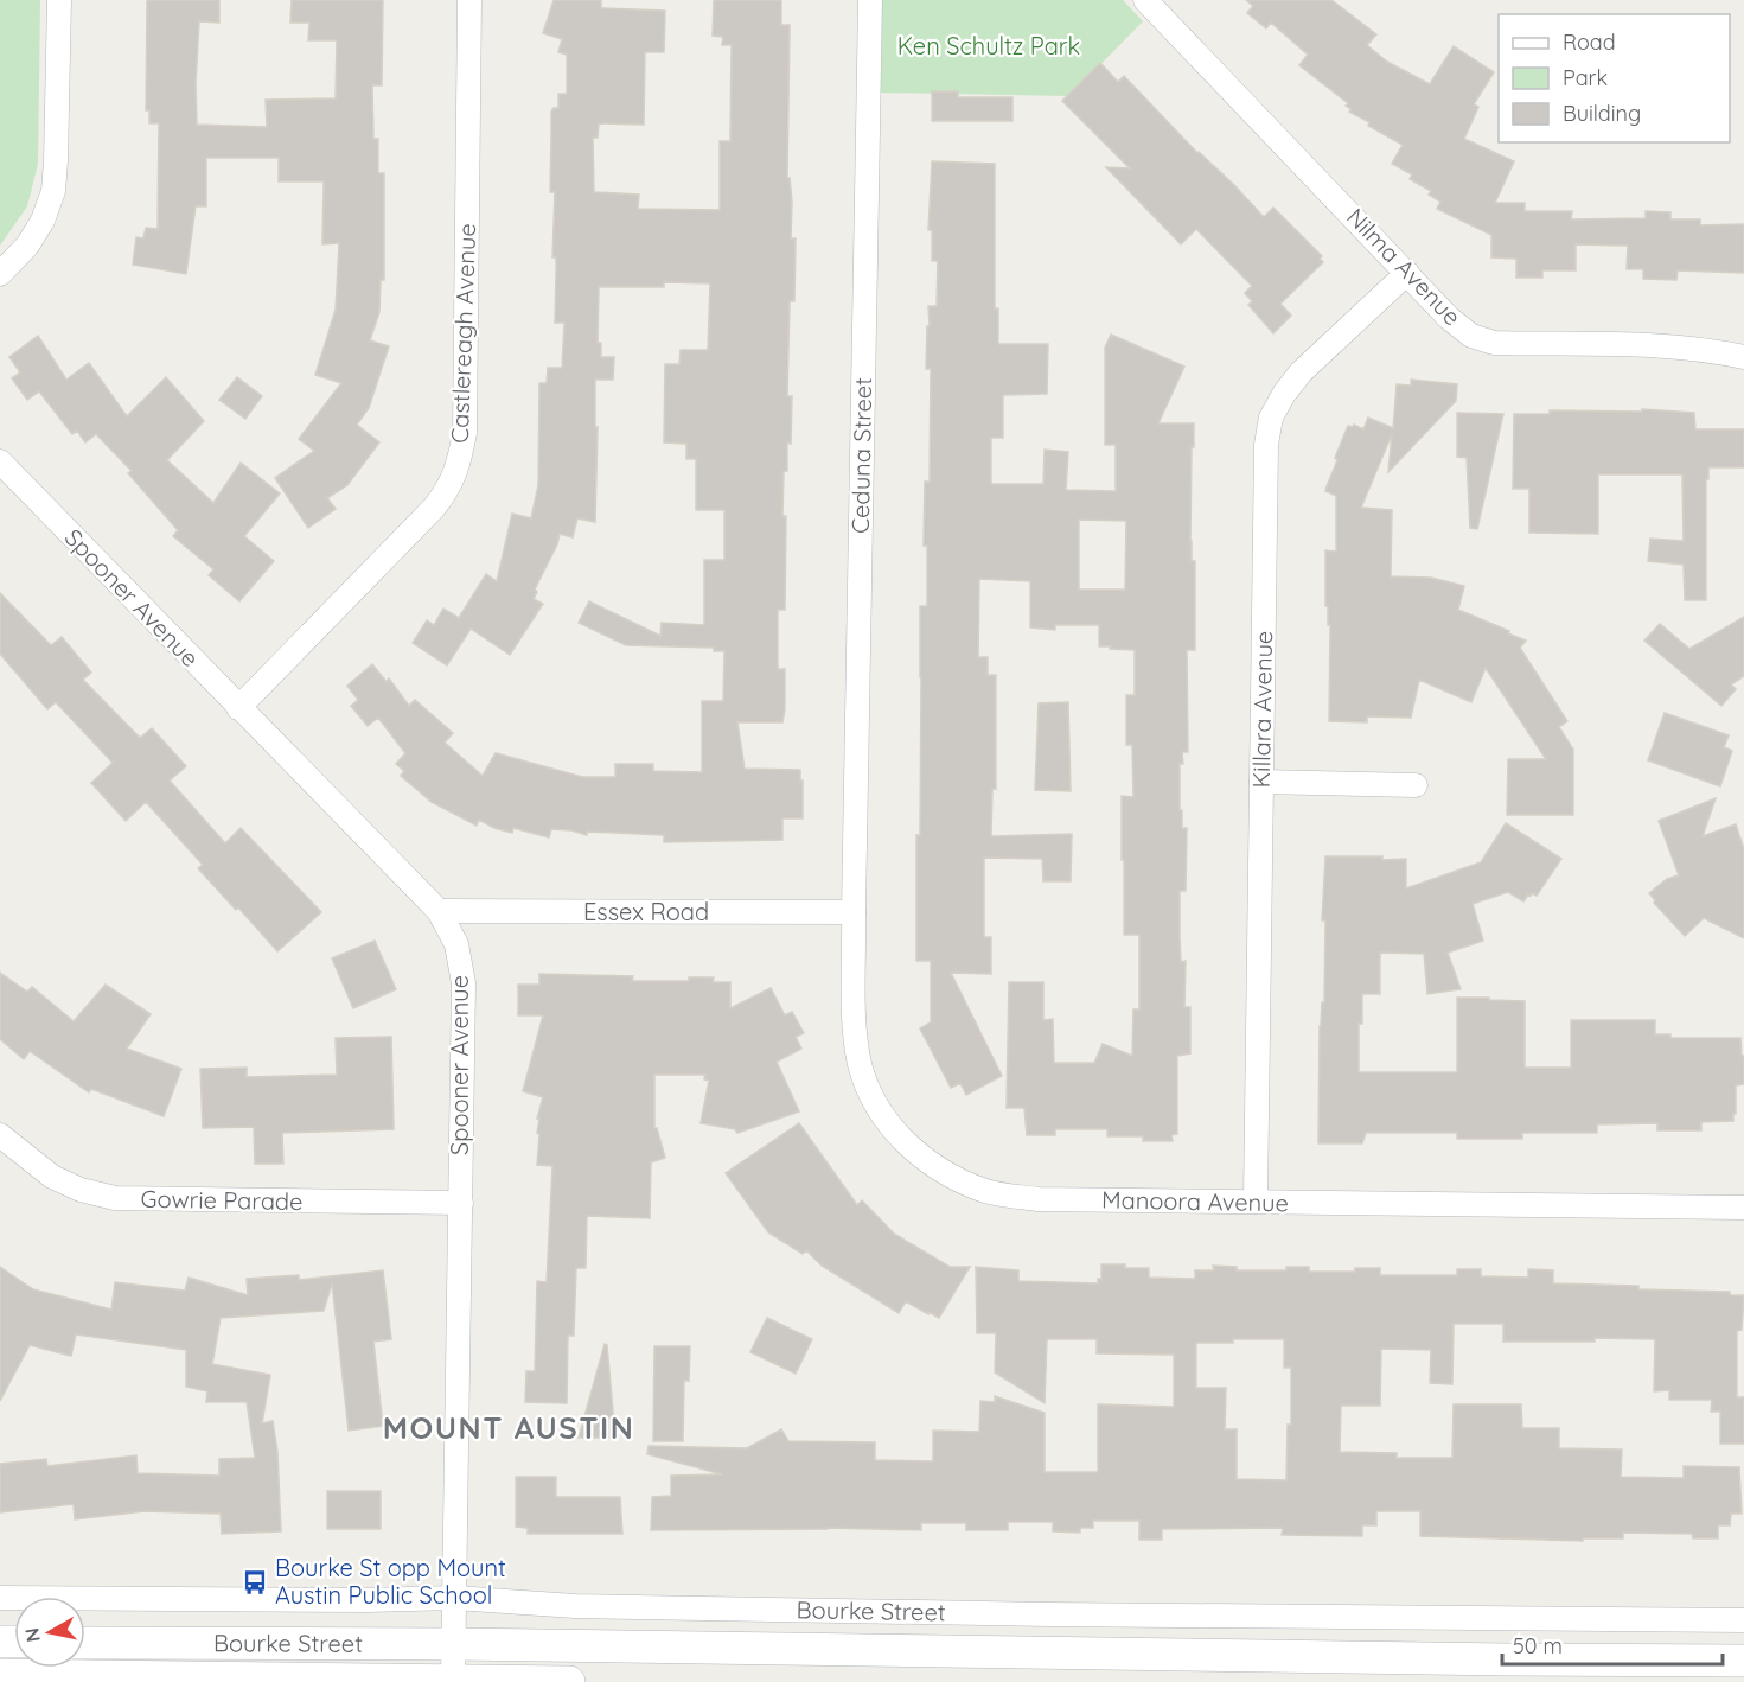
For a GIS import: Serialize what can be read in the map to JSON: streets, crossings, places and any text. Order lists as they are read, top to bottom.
{
  "streets": {
    "main road": ["Bourke Street"],
    "street": [
      "Nilma Avenue",
      "Castlereagh Avenue",
      "Ceduna Street",
      "Spooner Avenue",
      "Killara Avenue",
      "Essex Road",
      "Gowrie Parade",
      "Manoora Avenue"
    ]
  },
  "crossings": [
    ["Nilma Avenue", "Killara Avenue"],
    ["Castlereagh Avenue", "Spooner Avenue"],
    ["Ceduna Street", "Essex Road"],
    ["Ceduna Street", "Manoora Avenue"],
    ["Spooner Avenue", "Essex Road"],
    ["Spooner Avenue", "Gowrie Parade"],
    ["Spooner Avenue", "Bourke Street"],
    ["Killara Avenue", "Manoora Avenue"],
    ["Essex Road", "Manoora Avenue"]
  ],
  "districts": ["MOUNT AUSTIN"],
  "parks": ["Ken Schultz Park"],
  "places": {
    "bus stop": ["Bourke St opp Mount Austin Public School"]
  },
  "legend": ["Road", "Park", "Building"],
  "scale_bar": "50 m",
  "north": "left"
}
